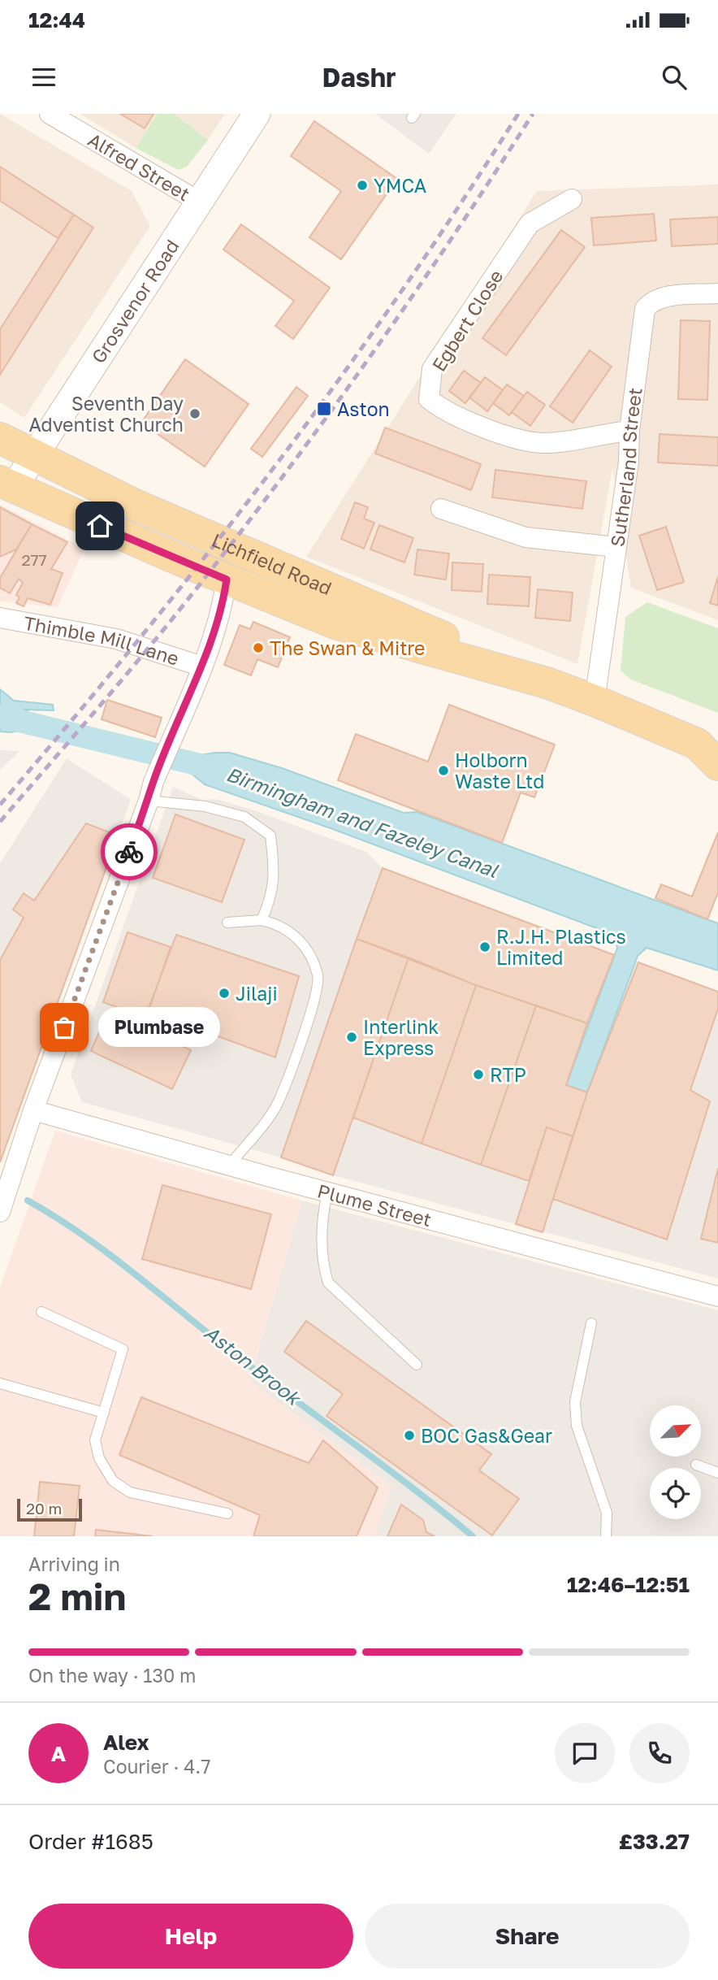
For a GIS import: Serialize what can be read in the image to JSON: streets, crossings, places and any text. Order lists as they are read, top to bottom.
{
  "streets": {
    "main road": ["Grosvenor Road", "Lichfield Road"],
    "street": [
      "Alfred Street",
      "Egbert Close",
      "Sutherland Street",
      "Thimble Mill Lane",
      "Plume Street"
    ]
  },
  "crossings": [
    ["Alfred Street", "Grosvenor Road"],
    ["Grosvenor Road", "Lichfield Road"],
    ["Egbert Close", "Sutherland Street"],
    ["Sutherland Street", "Lichfield Road"]
  ],
  "water": ["Birmingham and Fazeley Canal", "Aston Brook"],
  "places": {
    "other": [
      "YMCA",
      "Seventh Day Adventist Church",
      "The Swan & Mitre",
      "Holborn Waste Ltd",
      "R.J.H. Plastics Limited",
      "Jilaji",
      "Plumbase",
      "Interlink Express",
      "RTP",
      "BOC Gas&Gear"
    ],
    "transit": ["Aston"]
  },
  "house_numbers": ["277"],
  "scale_bar": "20 m",
  "north": "top right",
  "page": {
    "status": "12:44",
    "header": "Dashr",
    "bubble": "Plumbase",
    "scale": "20 m",
    "heading": ["2 min", "Arriving in", "12:46–12:51"],
    "panel": [
      "Alex",
      "Courier · 4.7",
      "Order #1685",
      "£33.27"
    ],
    "bar": "On the way · 130 m",
    "round": "A",
    "buttons": ["Help", "Share"]
  }
}
